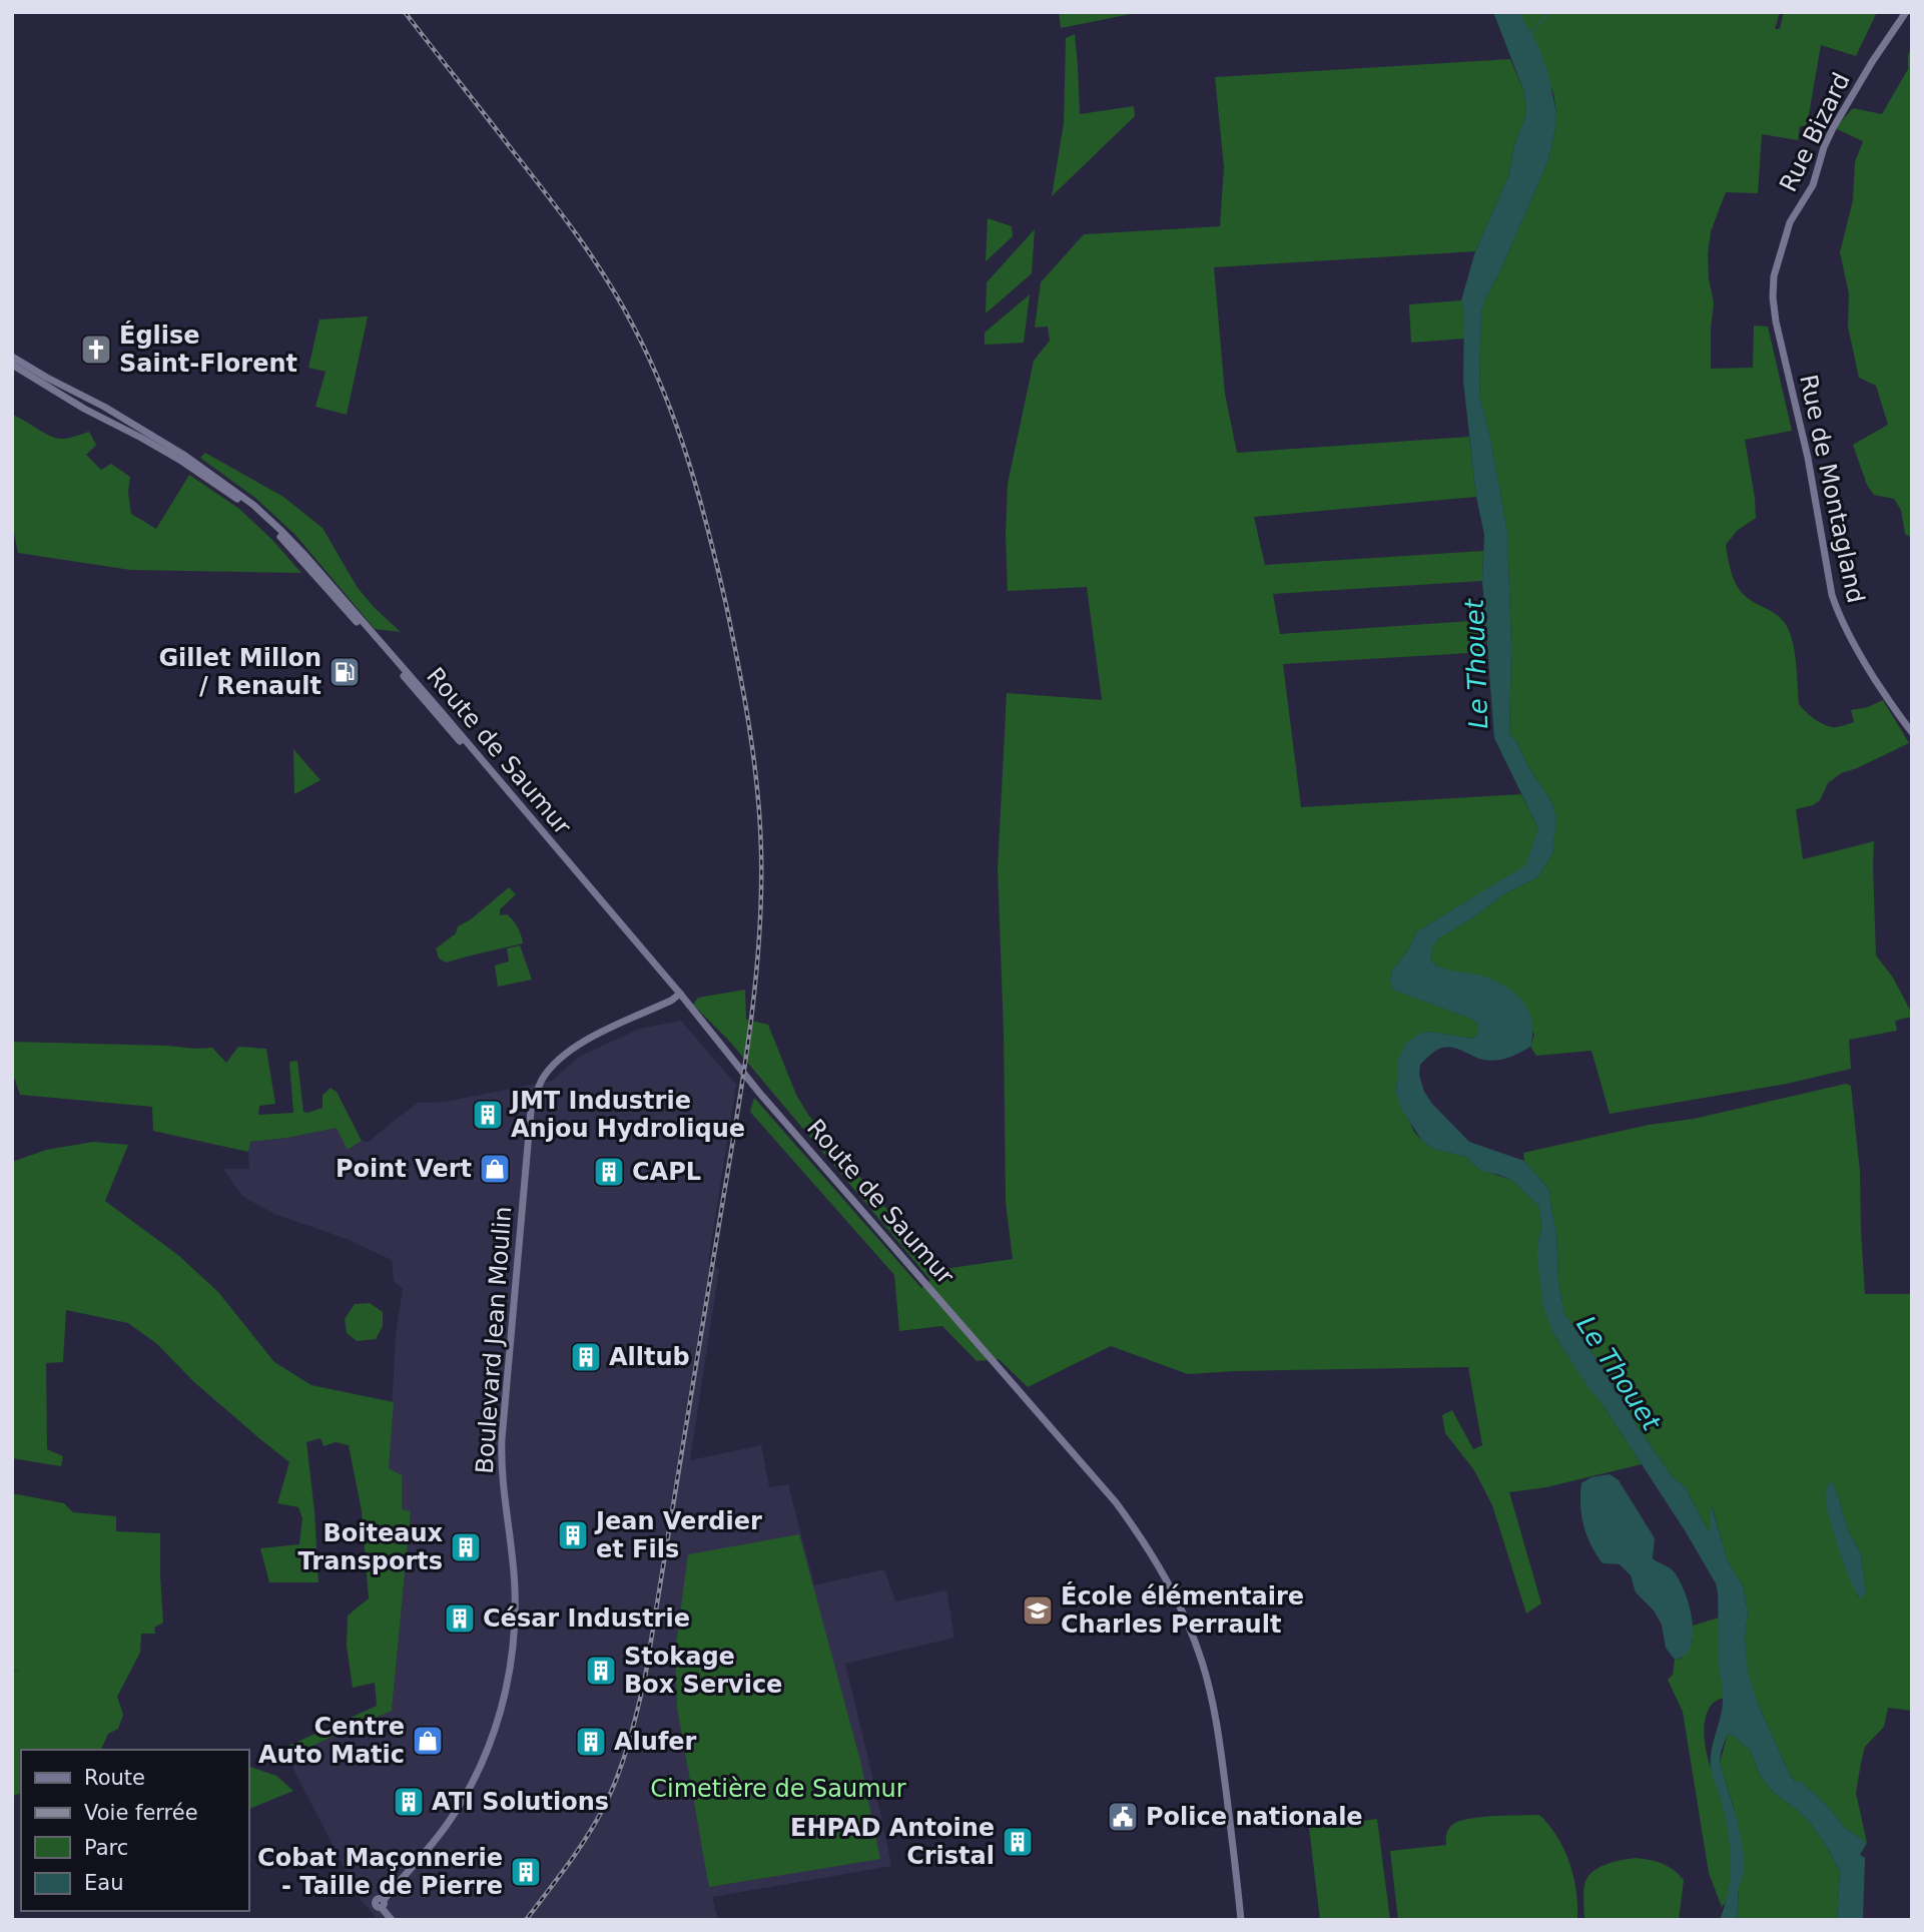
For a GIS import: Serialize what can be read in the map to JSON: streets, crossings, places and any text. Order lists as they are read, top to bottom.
{
  "streets": {
    "main road": [
      "Rue Bizard",
      "Rue de Montagland",
      "Route de Saumur",
      "Boulevard Jean Moulin"
    ]
  },
  "crossings": [
    ["Rue Bizard", "Rue de Montagland"],
    ["Route de Saumur", "Boulevard Jean Moulin"]
  ],
  "water": ["Le Thouet"],
  "parks": ["Cimetière de Saumur"],
  "places": {
    "church": ["Église Saint-Florent"],
    "fuel station": ["Gillet Millon / Renault"],
    "building": [
      "JMT Industrie Anjou Hydrolique",
      "CAPL",
      "Alltub",
      "Jean Verdier et Fils",
      "Boiteaux Transports",
      "César Industrie",
      "Stokage Box Service",
      "Alufer",
      "ATI Solutions",
      "EHPAD Antoine Cristal",
      "Cobat Maçonnerie - Taille de Pierre"
    ],
    "shop": ["Point Vert", "Centre Auto Matic"],
    "school or university": ["École élémentaire Charles Perrault"],
    "public building": ["Police nationale"]
  },
  "legend": [
    "Route",
    "Voie ferrée",
    "Parc",
    "Eau"
  ]
}
